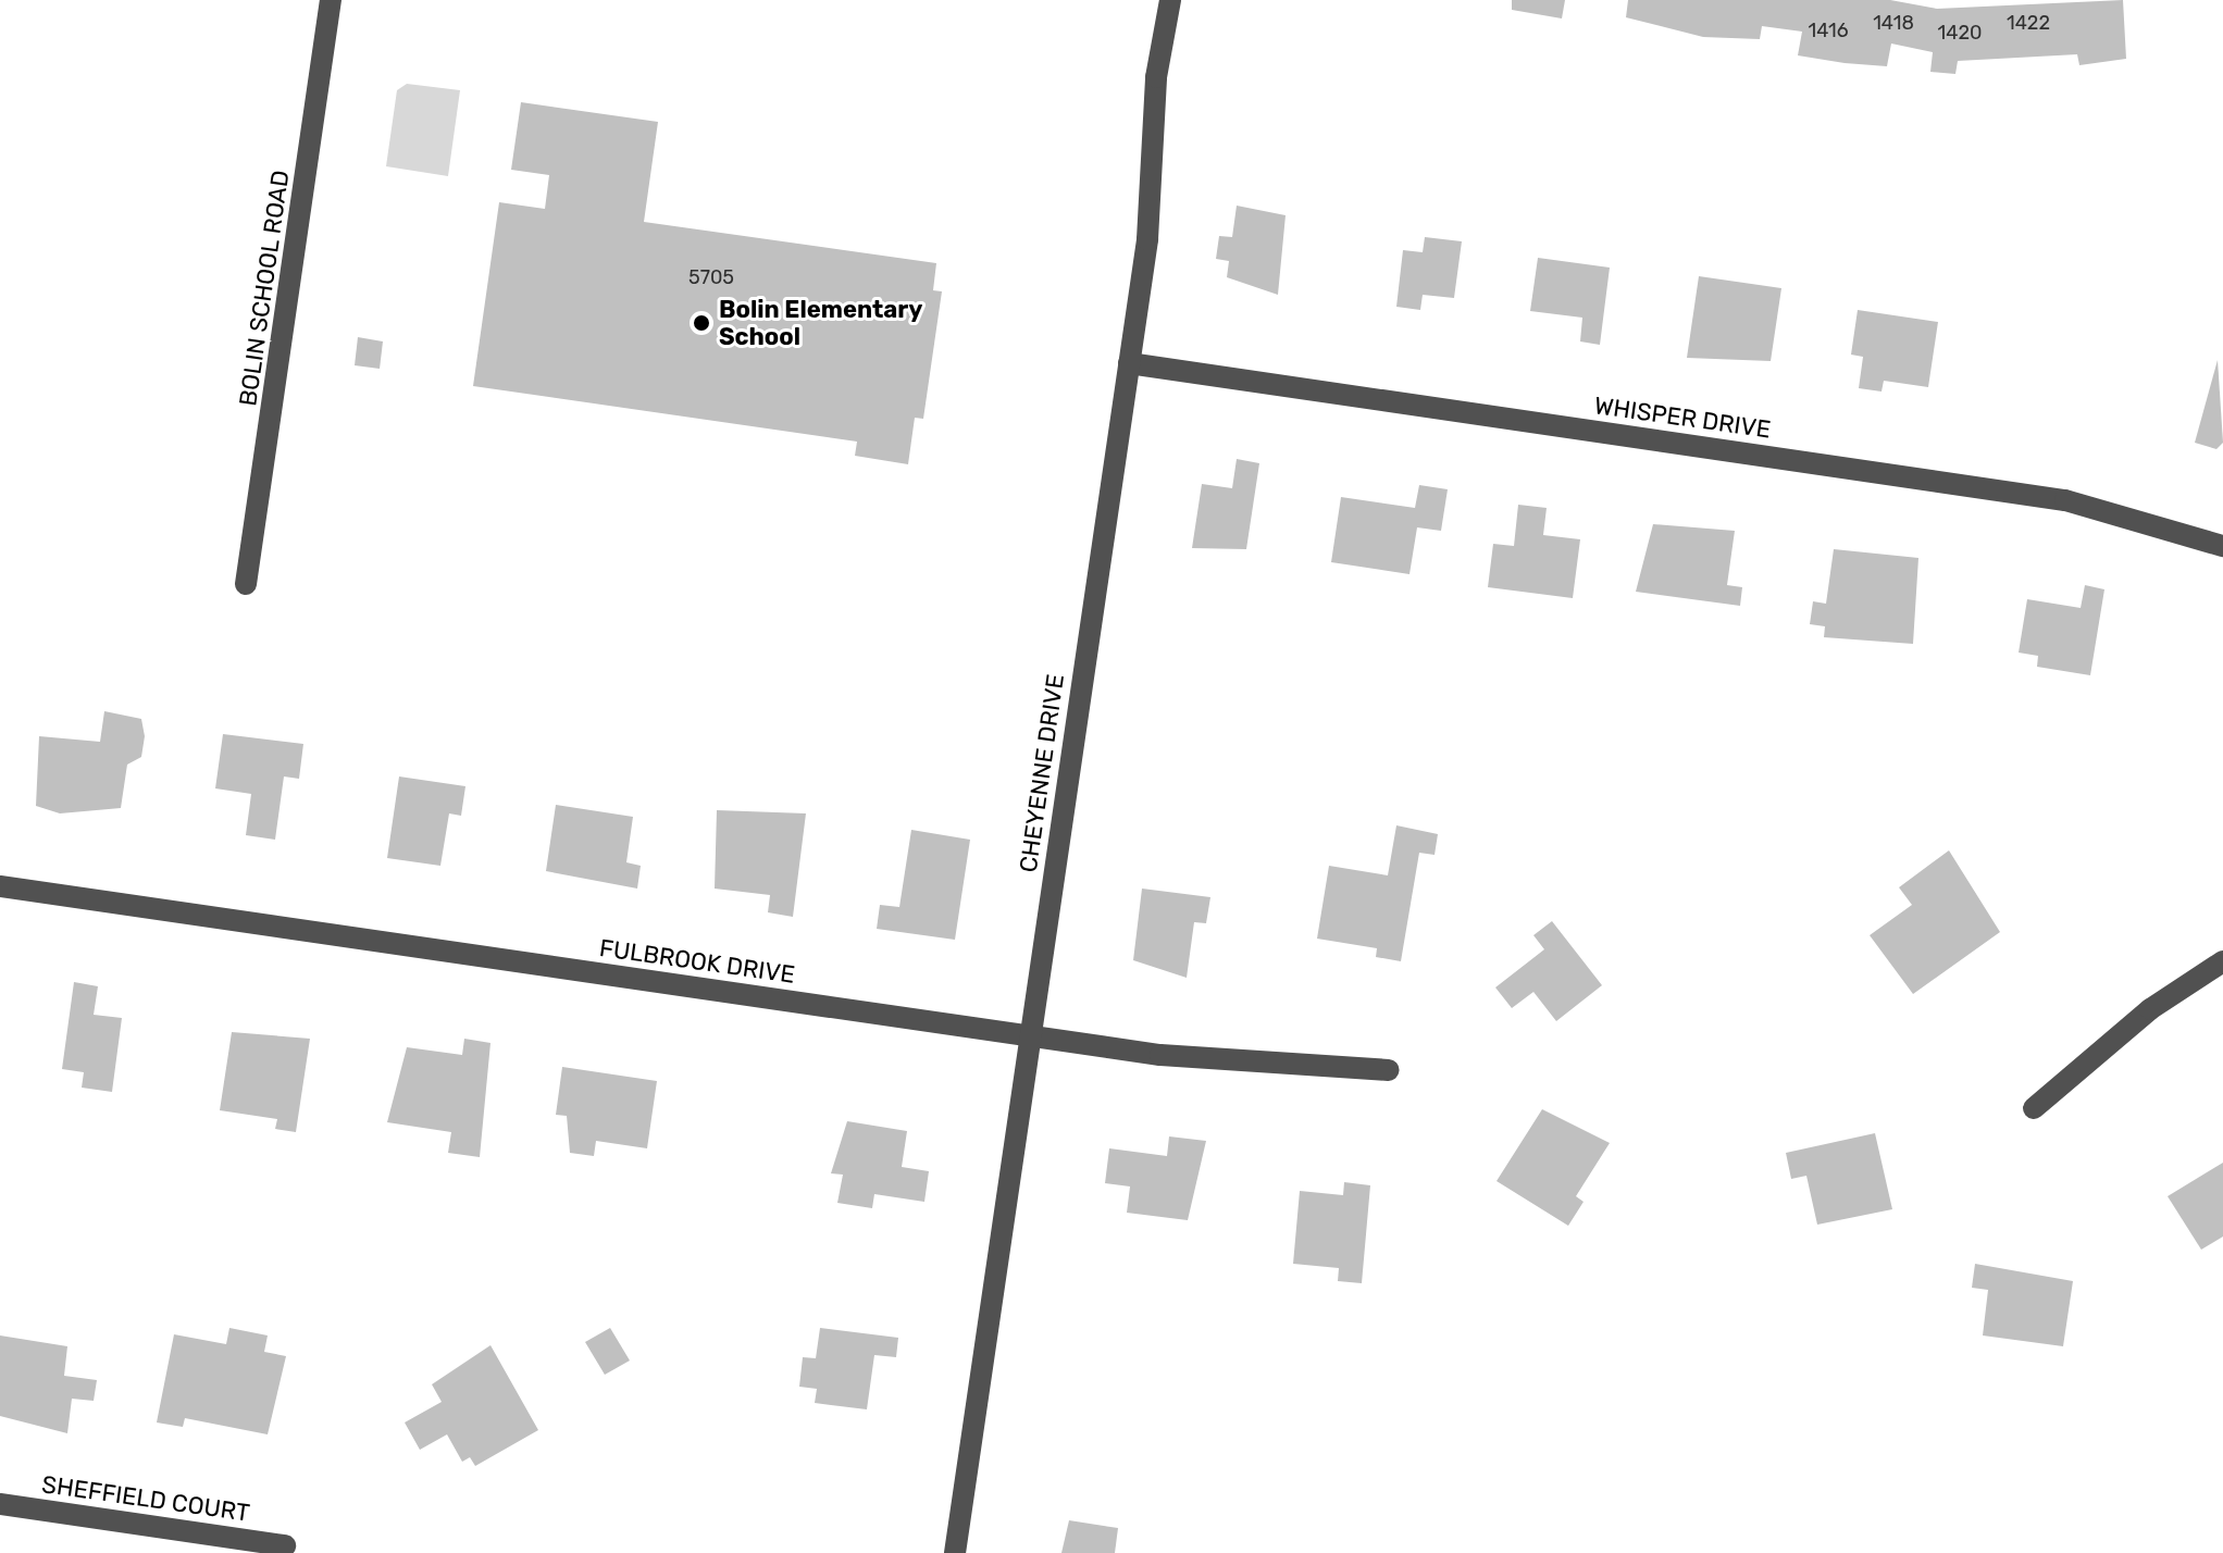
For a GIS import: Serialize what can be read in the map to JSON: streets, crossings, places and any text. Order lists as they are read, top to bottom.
{
  "streets": {
    "street": [
      "BOLIN SCHOOL ROAD",
      "WHISPER DRIVE",
      "CHEYENNE DRIVE",
      "FULBROOK DRIVE",
      "SHEFFIELD COURT"
    ]
  },
  "crossings": [
    ["WHISPER DRIVE", "CHEYENNE DRIVE"],
    ["CHEYENNE DRIVE", "FULBROOK DRIVE"]
  ],
  "places": ["Bolin Elementary School"],
  "house_numbers": [
    "1418",
    "1422",
    "1416",
    "1420",
    "5705"
  ]
}
